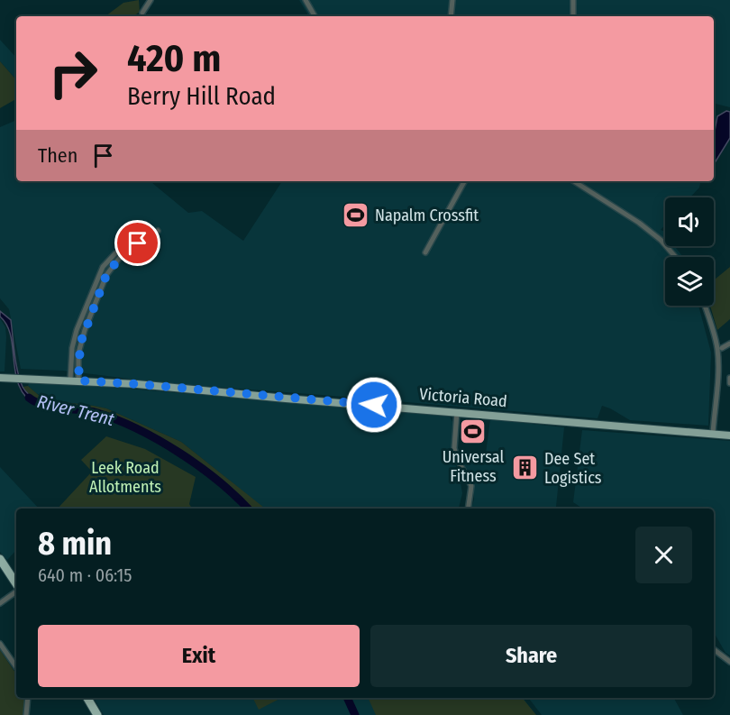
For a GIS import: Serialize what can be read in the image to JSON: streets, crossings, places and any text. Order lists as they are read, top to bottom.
{
  "streets": {
    "main road": ["Victoria Road"]
  },
  "water": ["River Trent"],
  "parks": ["Leek Road Allotments"],
  "places": {
    "sports": ["Napalm Crossfit", "Universal Fitness"],
    "building": ["Dee Set Logistics"]
  },
  "page": {
    "turn": ["420 m", "Berry Hill Road"],
    "then": "Then",
    "heading": ["8 min", "640 m · 06:15"],
    "buttons": ["Exit", "Share"]
  }
}
